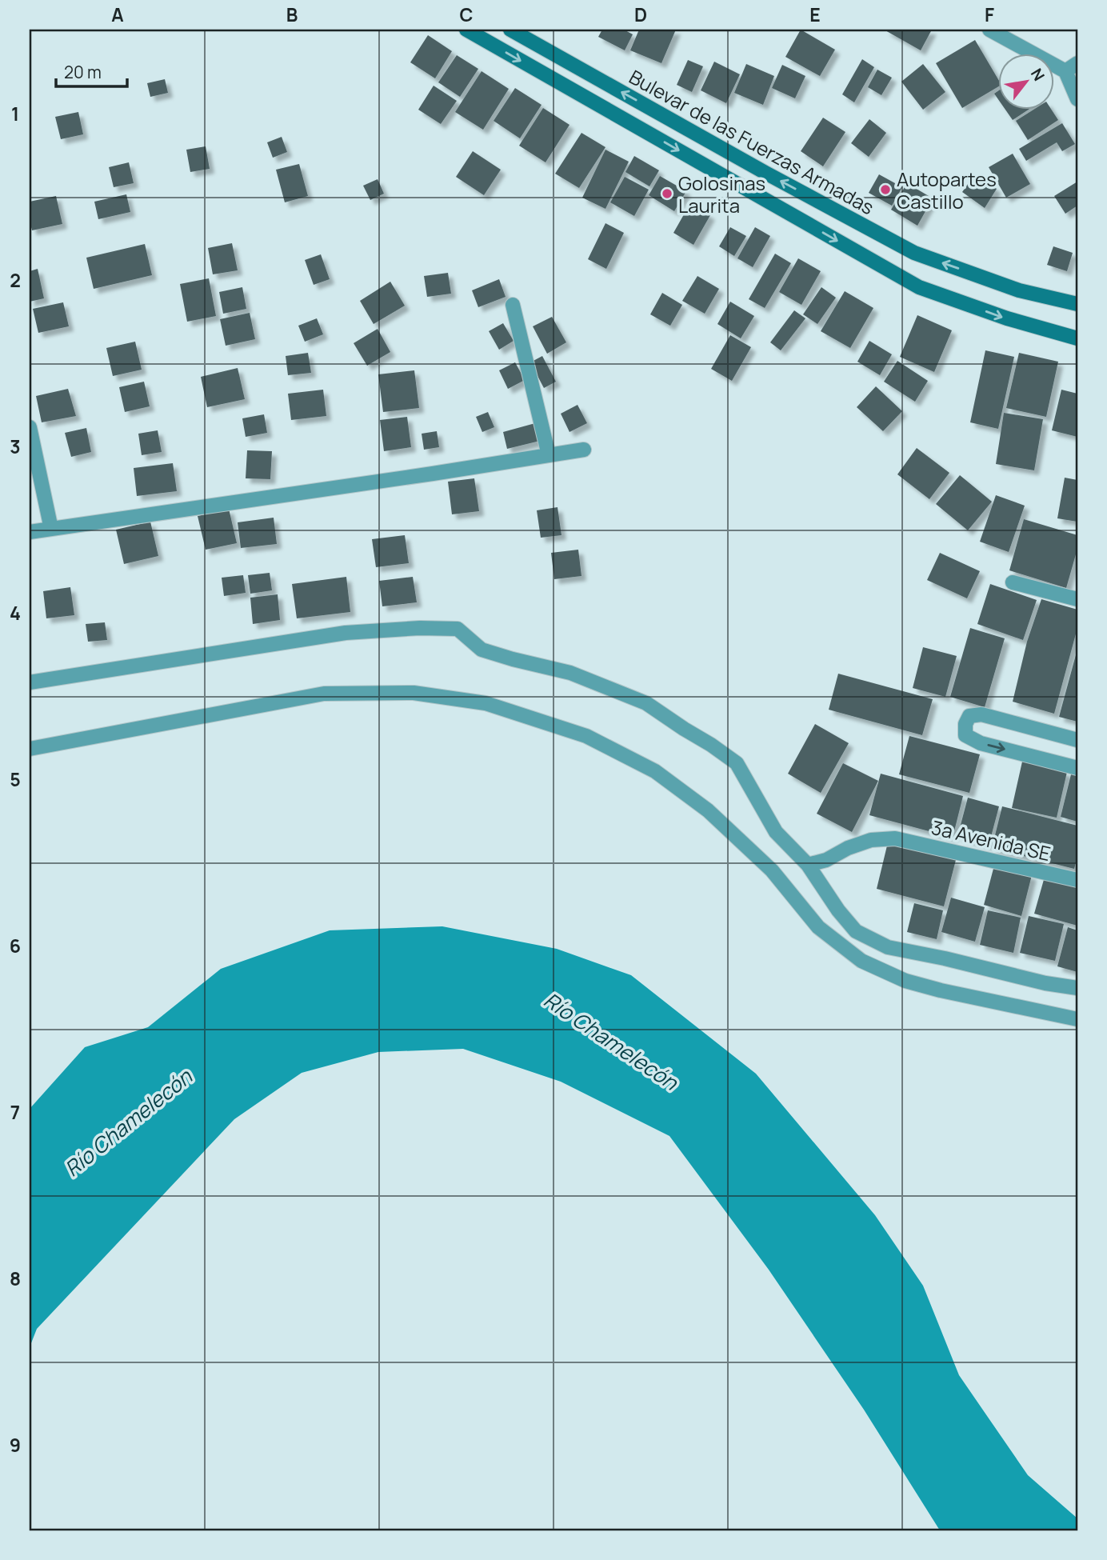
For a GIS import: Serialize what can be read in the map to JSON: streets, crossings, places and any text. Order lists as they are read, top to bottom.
{
  "streets": {
    "street": ["Bulevar de las Fuerzas Armadas", "3a Avenida SE"]
  },
  "water": ["Río Chamelecón"],
  "places": ["Autopartes Castillo", "Golosinas Laurita"],
  "scale_bar": "20 m",
  "north": "top right",
  "grid": {
    "columns": [
      "A",
      "B",
      "C",
      "D",
      "E",
      "F"
    ],
    "rows": [
      "1",
      "2",
      "3",
      "4",
      "5",
      "6",
      "7",
      "8",
      "9"
    ]
  }
}
